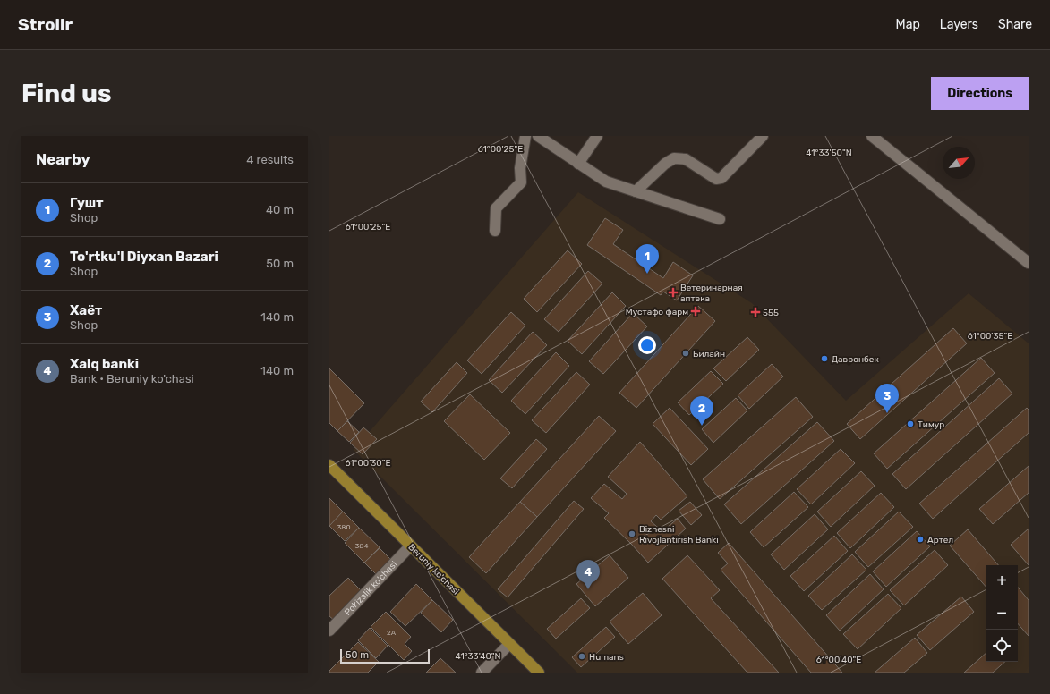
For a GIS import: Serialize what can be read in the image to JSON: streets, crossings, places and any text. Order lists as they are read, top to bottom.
{
  "streets": {
    "main road": ["Beruniy ko'chasi"],
    "street": ["Pokizalik ko'chasi"]
  },
  "crossings": [
    ["Beruniy ko'chasi", "Pokizalik ko'chasi"]
  ],
  "places": {
    "health": ["Ветеринарная аптека", "Мустафо фарм", "555"],
    "other": [
      "Билайн",
      "Давронбек",
      "Тимур",
      "Biznesni Rivojlantirish Banki",
      "Артел",
      "Humans"
    ]
  },
  "house_numbers": ["380", "384", "2A"],
  "scale_bar": "50 m",
  "north": "top right",
  "page": {
    "header": "Strollr",
    "nav": ["Map", "Layers", "Share"],
    "buttons": "Directions",
    "title": "Find us",
    "heading": ["Nearby", "4 results"],
    "list": [
      {
        "mark": "1",
        "name": "Гушт",
        "note": "Shop",
        "value": "40 m"
      },
      {
        "mark": "2",
        "name": "To'rtku'l Diyxan Bazari",
        "note": "Shop",
        "value": "50 m"
      },
      {
        "mark": "3",
        "name": "Хаёт",
        "note": "Shop",
        "value": "140 m"
      },
      {
        "mark": "4",
        "name": "Xalq banki",
        "note": "Bank · Beruniy ko'chasi",
        "value": "140 m"
      }
    ],
    "pins": [
      "1",
      "3",
      "2",
      "4"
    ],
    "map_buttons": ["+", "−"],
    "scale": "50 m"
  },
  "coordinates": [
    "61°00'25\"E",
    "41°33'50\"N",
    "61°00'35\"E",
    "61°00'30\"E",
    "41°33'40\"N",
    "61°00'40\"E"
  ]
}
